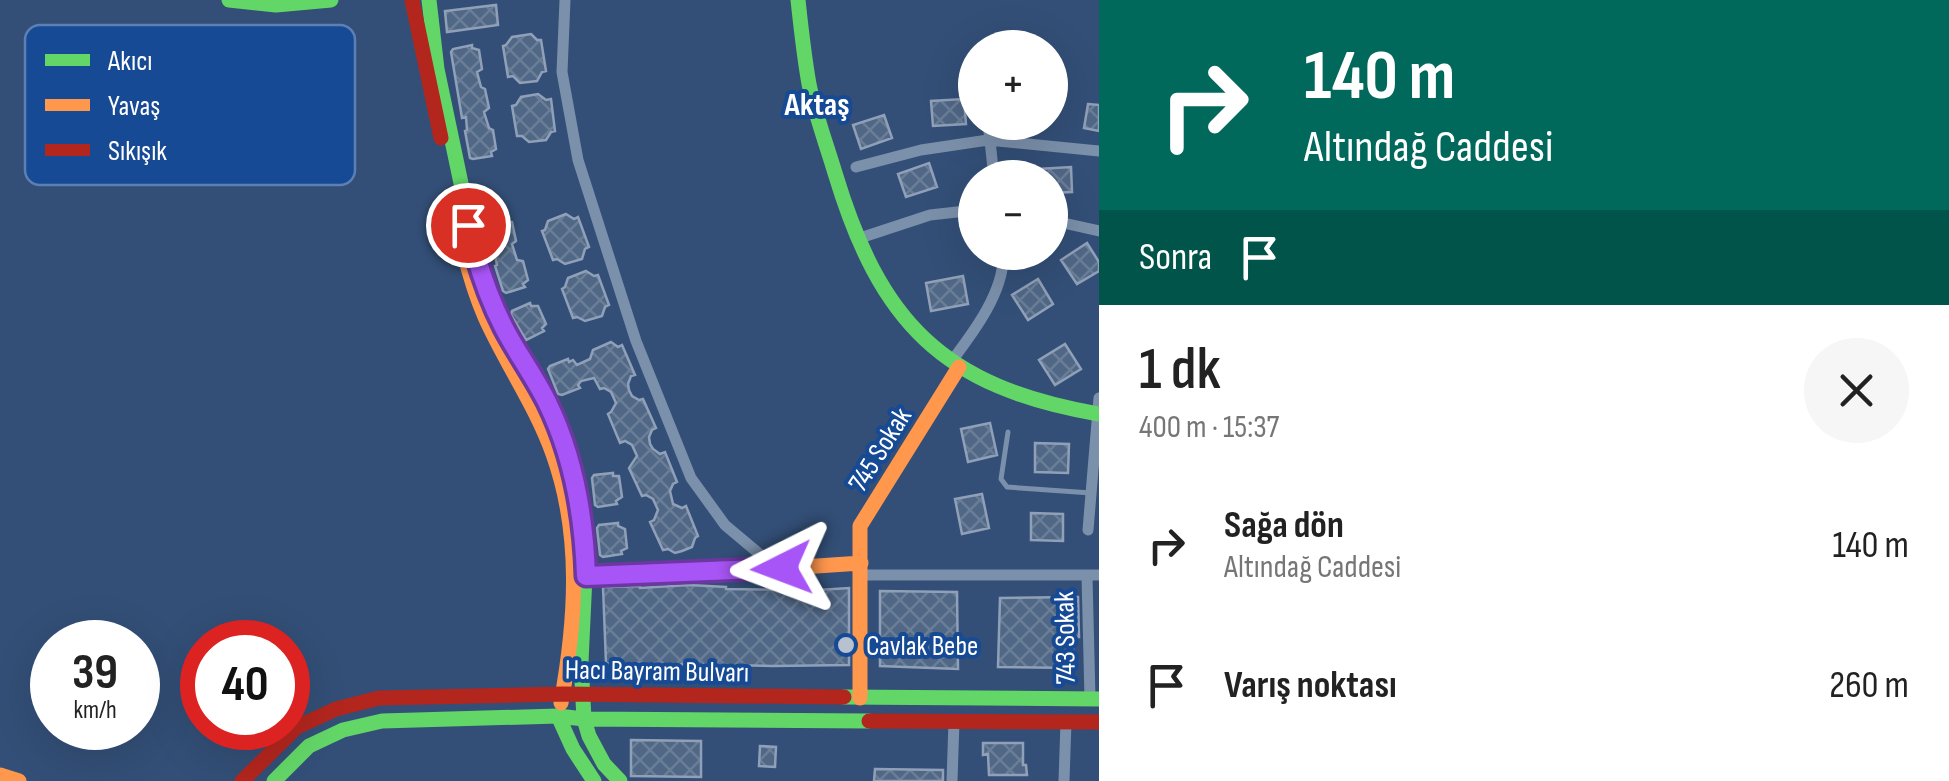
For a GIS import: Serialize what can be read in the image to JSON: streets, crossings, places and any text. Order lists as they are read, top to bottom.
{
  "streets": {
    "main road": ["745 Sokak", "Hacı Bayram Bulvarı"],
    "street": ["743 Sokak"]
  },
  "crossings": [
    ["745 Sokak", "Hacı Bayram Bulvarı"],
    ["743 Sokak", "Hacı Bayram Bulvarı"]
  ],
  "districts": ["Aktaş"],
  "places": ["Cavlak Bebe"],
  "legend": ["Akıcı", "Yavaş", "Sıkışık"],
  "page": {
    "turn": ["140 m", "Altındağ Caddesi"],
    "map_buttons": ["+", "−"],
    "then": "Sonra",
    "heading": ["1 dk", "400 m · 15:37"],
    "list": [
      {
        "name": "Sağa dön",
        "note": "Altındağ Caddesi",
        "value": "140 m"
      },
      {
        "name": "Varış noktası",
        "value": "260 m"
      }
    ],
    "speed": "39 km/h",
    "limit": "40"
  }
}
